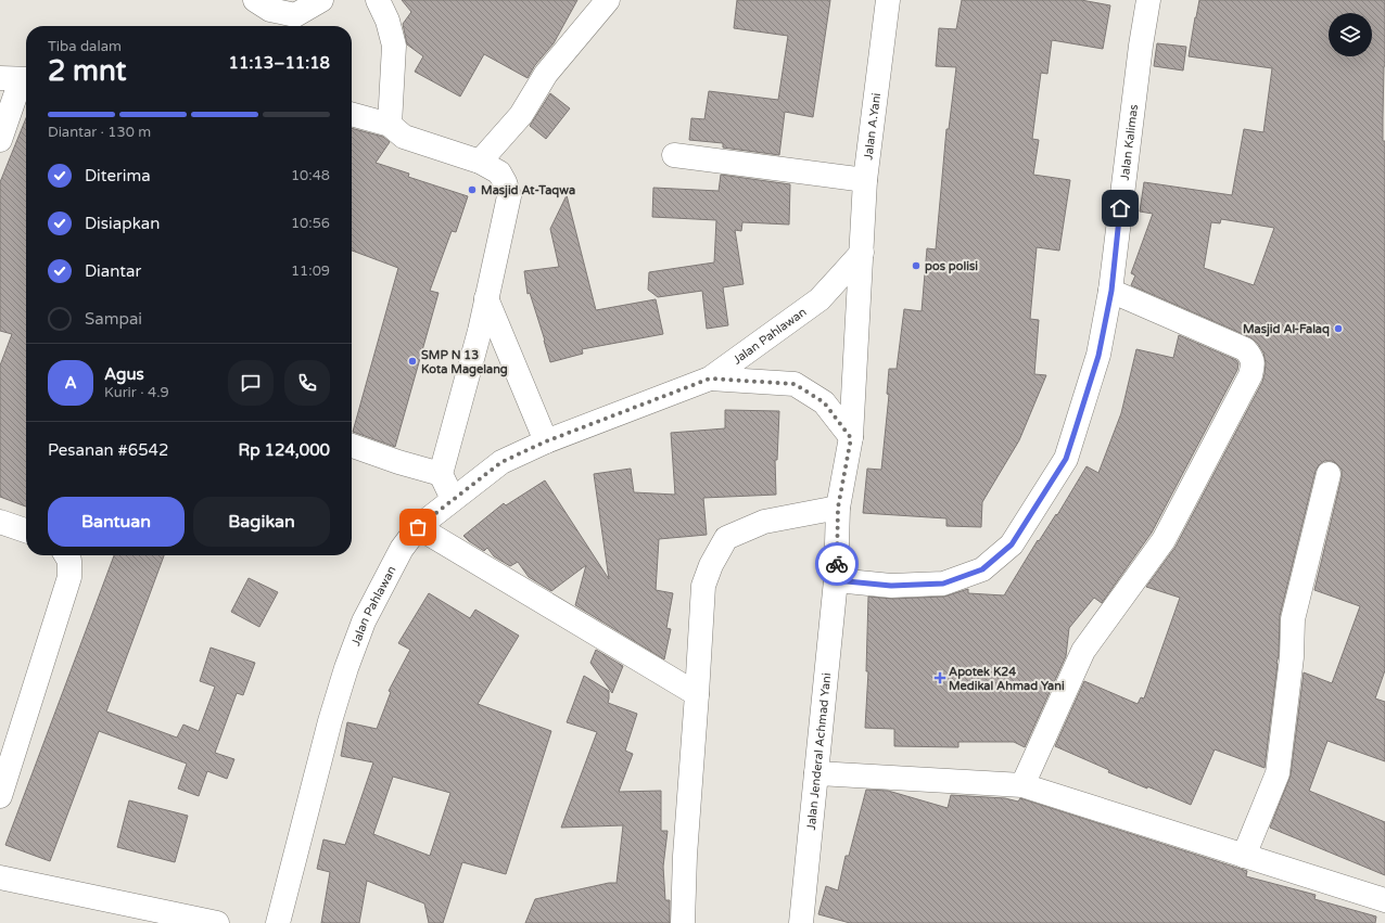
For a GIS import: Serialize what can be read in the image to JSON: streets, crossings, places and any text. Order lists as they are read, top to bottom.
{
  "streets": {
    "main road": [
      "Jalan A.Yani",
      "Jalan Kalimas",
      "Jalan Pahlawan",
      "Jalan Jenderal Achmad Yani"
    ]
  },
  "crossings": [
    ["Jalan A.Yani", "Jalan Pahlawan"],
    ["Jalan A.Yani", "Jalan Jenderal Achmad Yani"],
    ["Jalan Kalimas", "Jalan Jenderal Achmad Yani"]
  ],
  "places": {
    "other": [
      "Masjid At-Taqwa",
      "pos polisi",
      "Masjid Al-Falaq",
      "SMP N 13 Kota Magelang"
    ],
    "health": ["Apotek K24 Medikal Ahmad Yani"]
  },
  "page": {
    "heading": ["2 mnt", "Tiba dalam", "11:13–11:18"],
    "panel": [
      "Agus",
      "Kurir · 4.9",
      "Pesanan #6542",
      "Rp 124,000"
    ],
    "bar": "Diantar · 130 m",
    "list": [
      ["Diterima", "10:48"],
      ["Disiapkan", "10:56"],
      ["Diantar", "11:09"],
      "Sampai"
    ],
    "round": "A",
    "buttons": ["Bantuan", "Bagikan"]
  }
}
